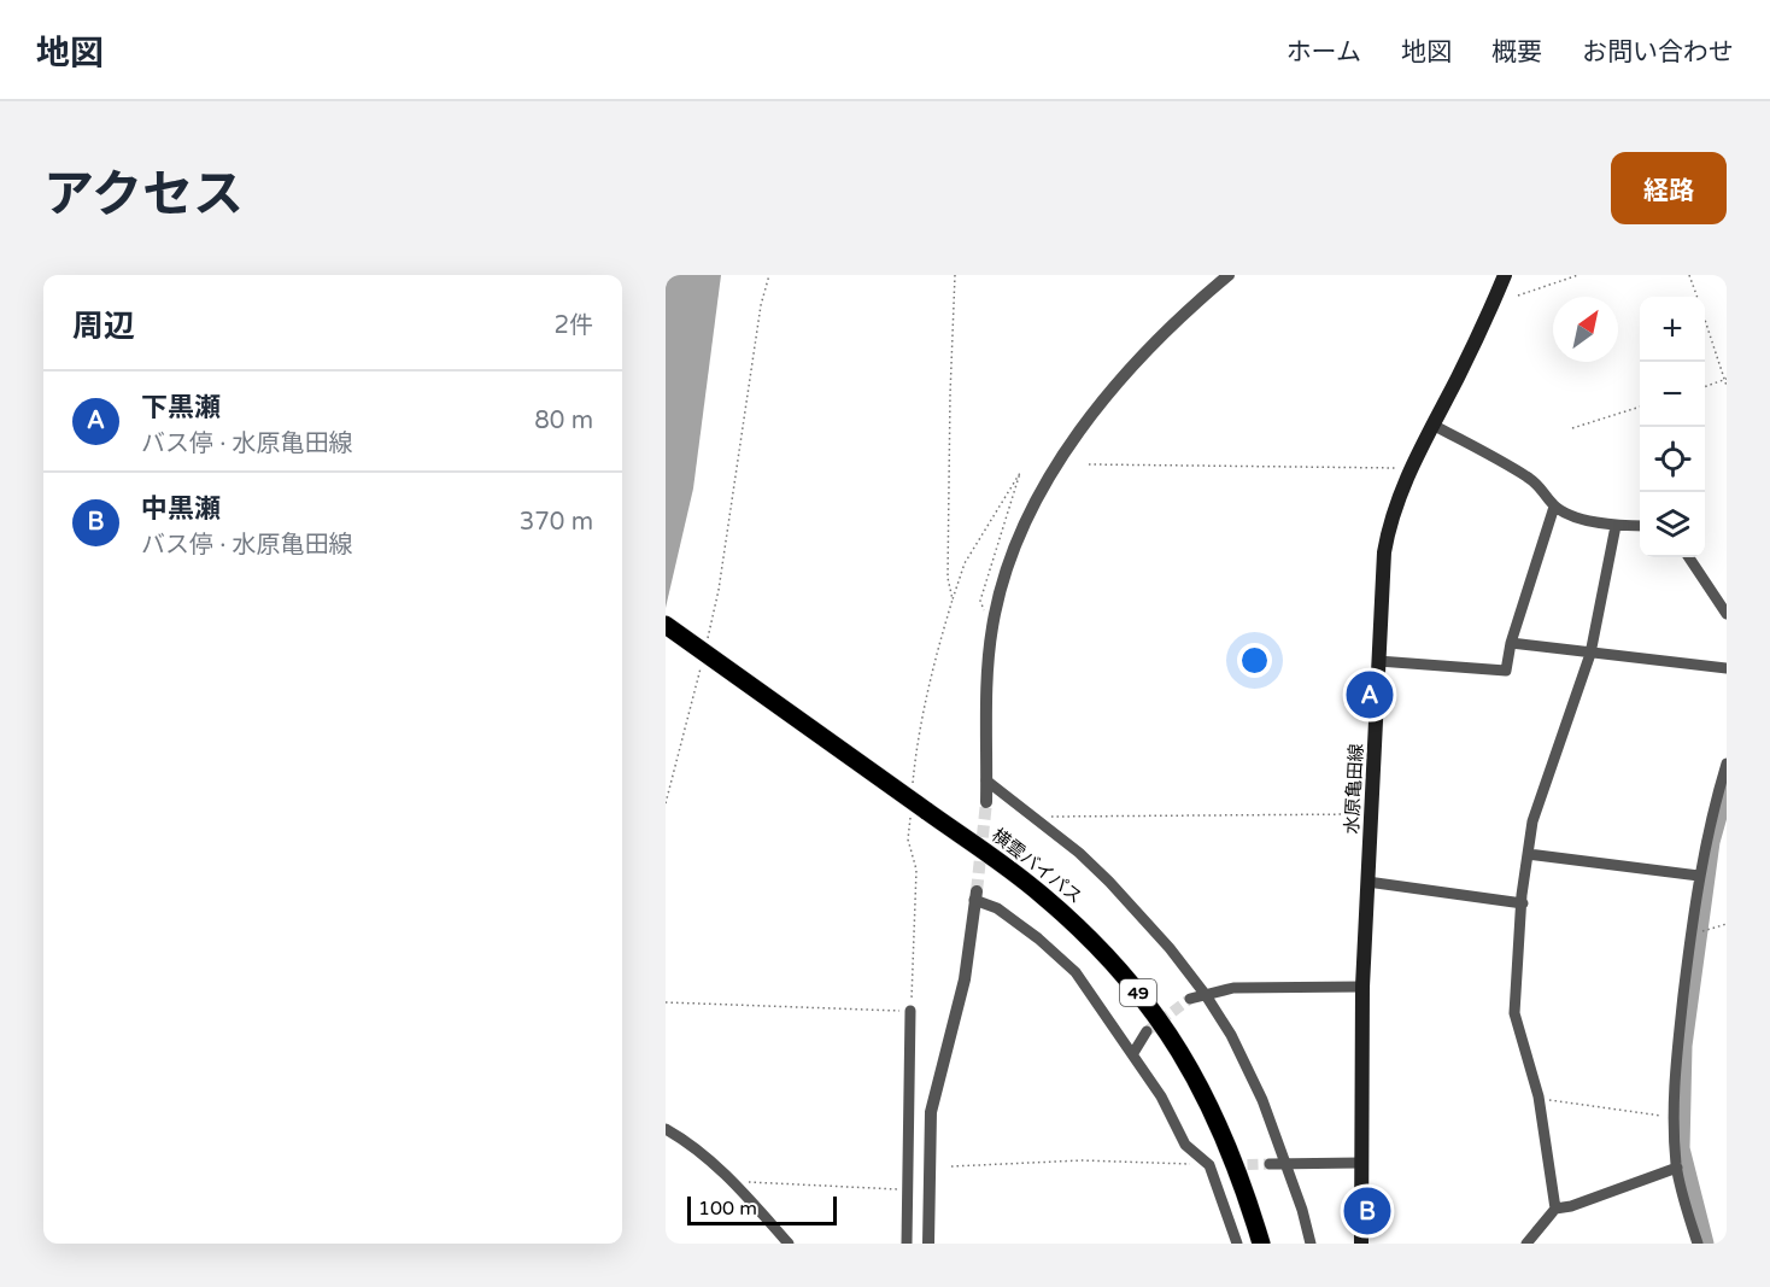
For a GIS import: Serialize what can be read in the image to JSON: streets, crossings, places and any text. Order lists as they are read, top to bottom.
{
  "streets": {
    "highway": ["横雲バイパス", "49"],
    "main road": ["水原亀田線"]
  },
  "scale_bar": "100 m",
  "north": "top right",
  "page": {
    "header": "地図",
    "nav": [
      "ホーム",
      "地図",
      "概要",
      "お問い合わせ"
    ],
    "title": "アクセス",
    "buttons": "経路",
    "heading": ["周辺", "2件"],
    "map_buttons": ["+", "−"],
    "list": [
      {
        "mark": "A",
        "name": "下黒瀬",
        "note": "バス停 · 水原亀田線",
        "value": "80 m"
      },
      {
        "mark": "B",
        "name": "中黒瀬",
        "note": "バス停 · 水原亀田線",
        "value": "370 m"
      }
    ],
    "pins": ["A", "B"],
    "scale": "100 m"
  }
}
